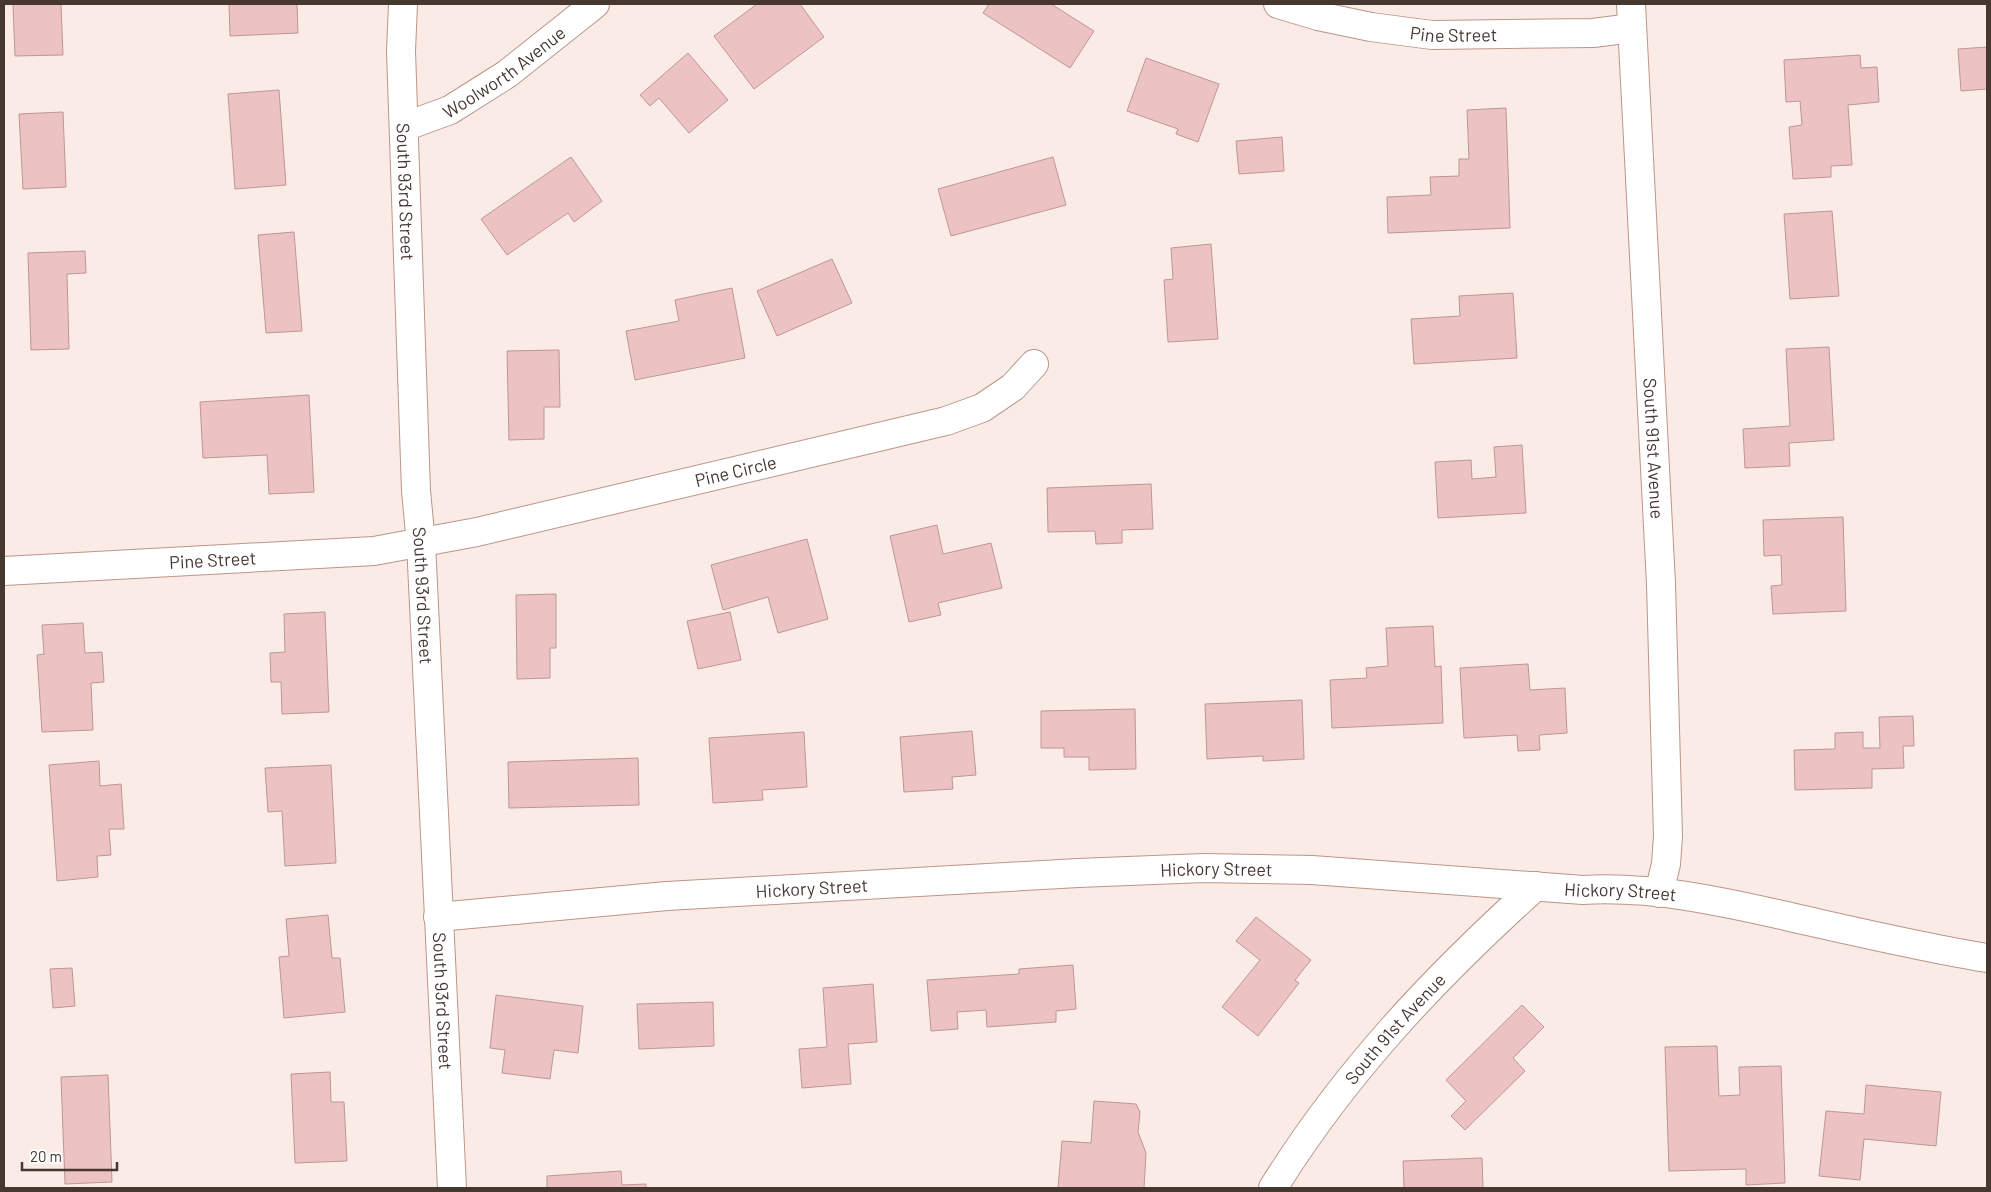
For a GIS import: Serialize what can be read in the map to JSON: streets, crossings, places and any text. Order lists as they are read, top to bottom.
{
  "streets": {
    "street": [
      "Pine Street",
      "Woolworth Avenue",
      "South 93rd Street",
      "South 91st Avenue",
      "Pine Circle",
      "Hickory Street"
    ]
  },
  "crossings": [
    ["Pine Street", "South 93rd Street"],
    ["Pine Street", "South 91st Avenue"],
    ["Pine Street", "Pine Circle"],
    ["Woolworth Avenue", "South 93rd Street"],
    ["South 93rd Street", "Pine Circle"],
    ["South 93rd Street", "Hickory Street"],
    ["South 91st Avenue", "Hickory Street"]
  ],
  "scale_bar": "20 m"
}
